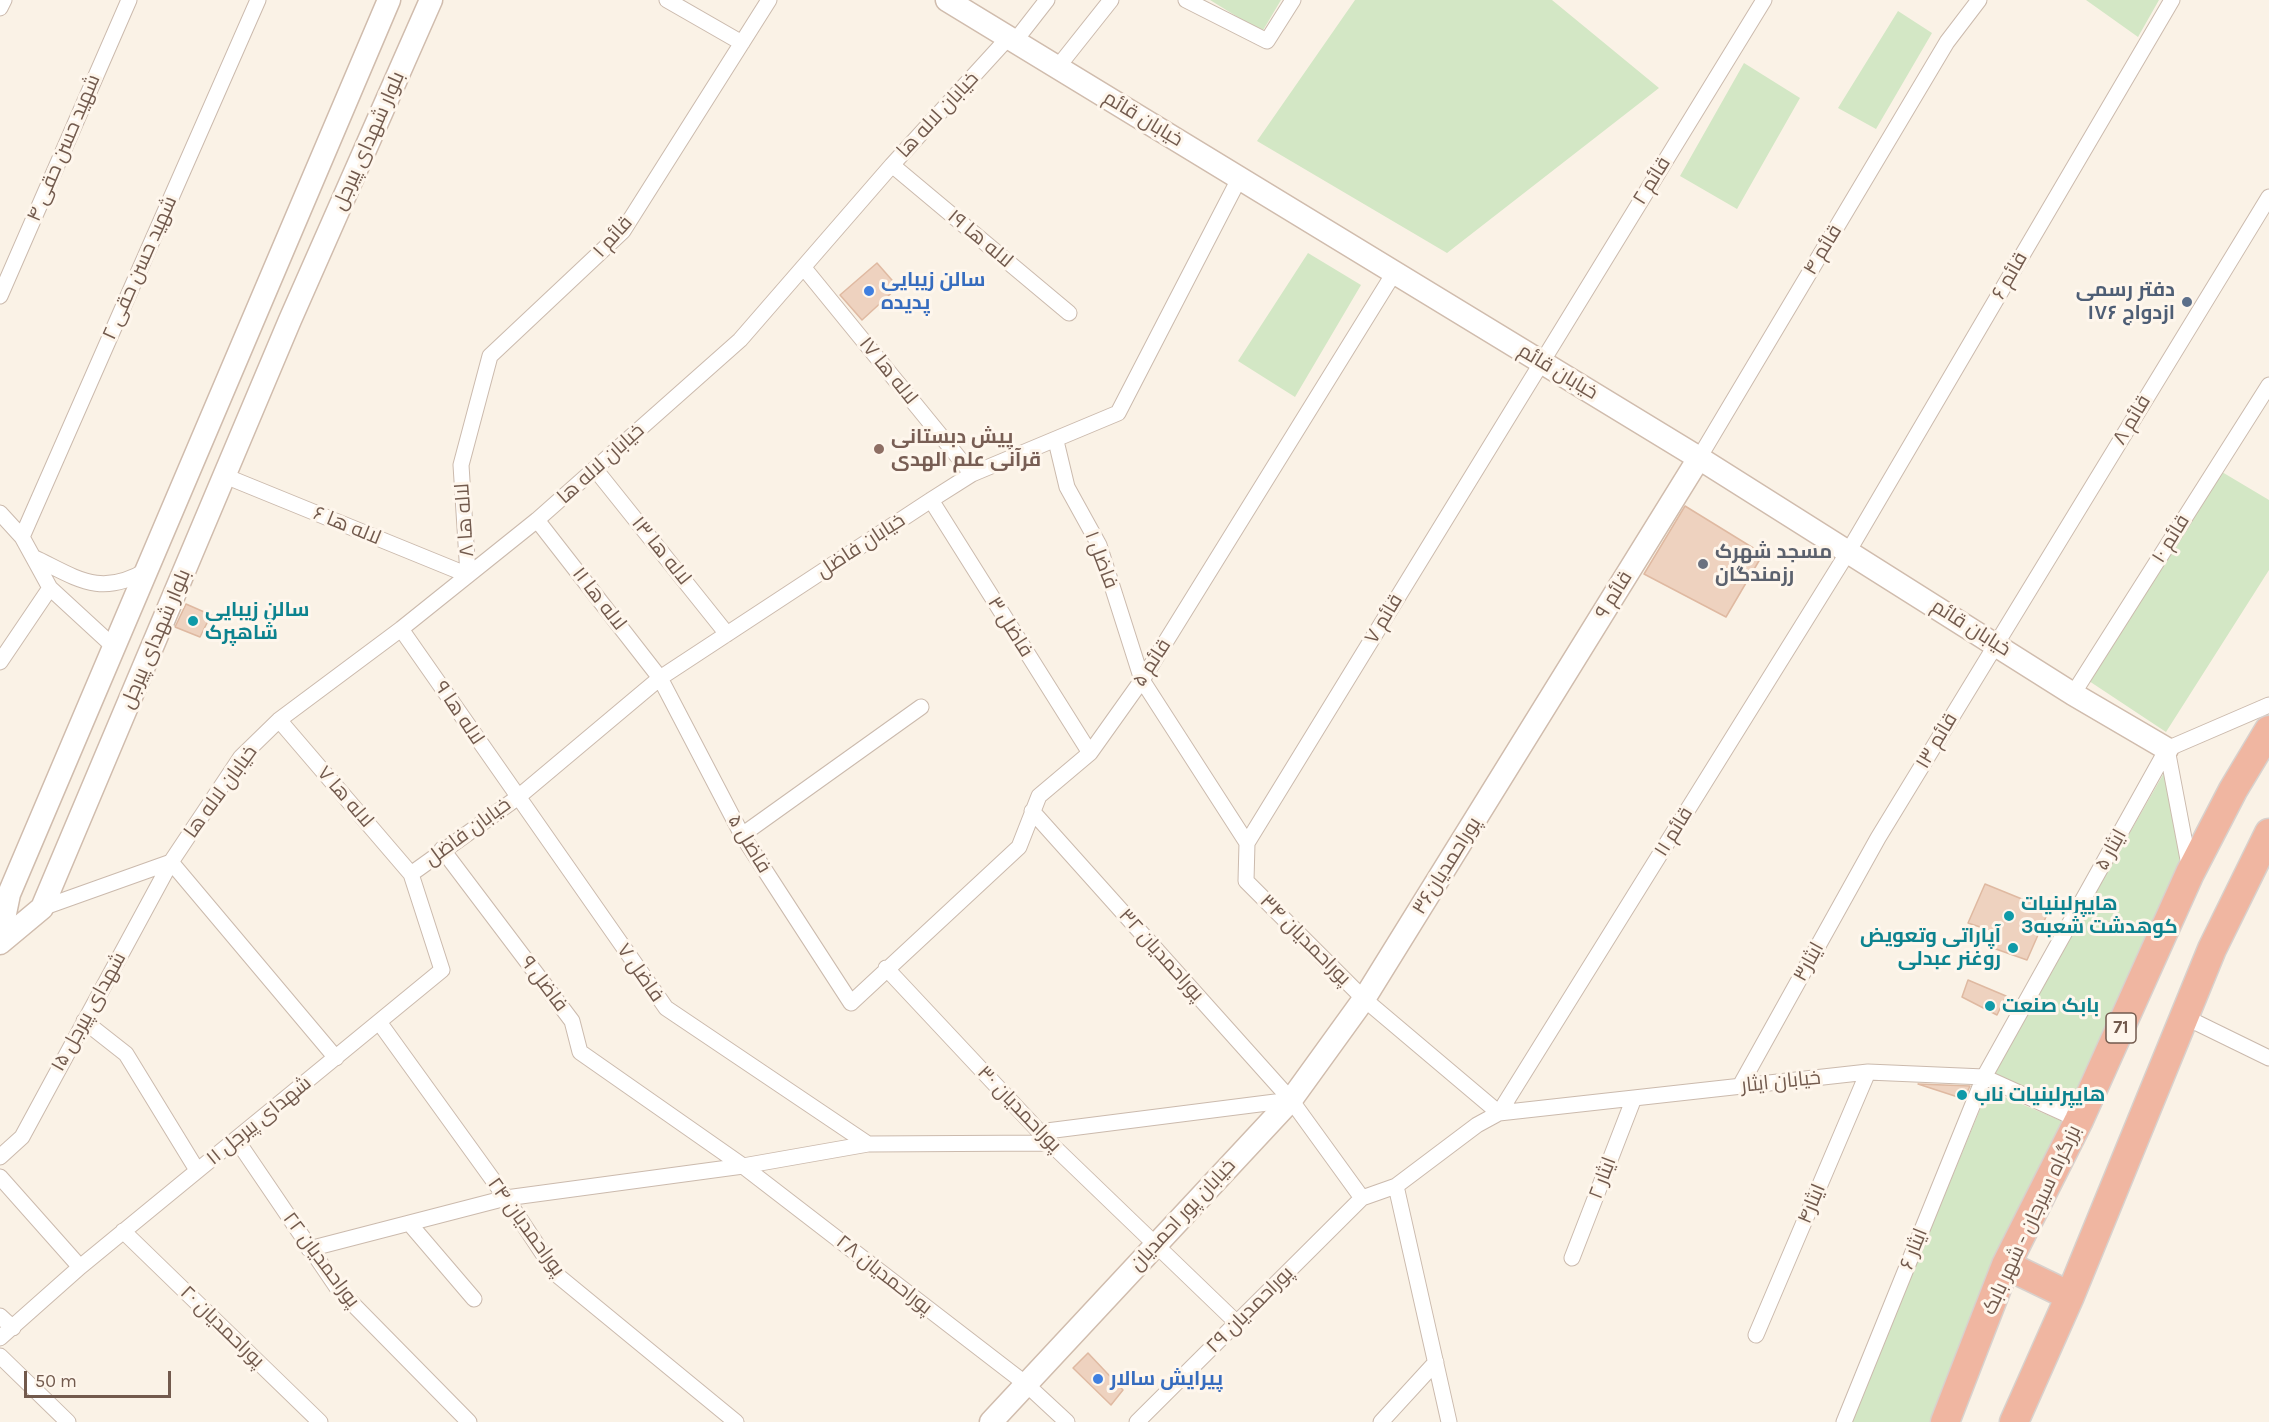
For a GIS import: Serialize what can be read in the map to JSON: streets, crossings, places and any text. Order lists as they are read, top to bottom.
{
  "streets": {
    "highway": ["71", "بزرگراه سیرجان - شهر بابک"],
    "street": [
      "خیابان لاله ها",
      "خیابان قائم",
      "بلوار شهدای پیرجل",
      "شهید حسن حقی ۴",
      "قائم ۲",
      "قائم ۱",
      "لاله ها ۱۹",
      "قائم ۴",
      "شهید حسن حقی ۲",
      "قائم ۶",
      "لاله ها ۱۷",
      "قائم ۸",
      "لاله ها ۸",
      "لاله ها ۶",
      "قائم ۱۰",
      "خیابان فاضل",
      "لاله ها ۱۳",
      "فاضل ۱",
      "قائم ۹",
      "لاله ها ۱۱",
      "قائم ۷",
      "فاضل ۳",
      "قائم ۵",
      "لاله ها ۹",
      "قائم ۱۳",
      "لاله ها ۷",
      "قائم ۱۱",
      "فاضل ۵",
      "ایثار ۵",
      "پوراحمدیان۳۶",
      "پوراحمدیان ۳۴",
      "پوراحمدیان ۳۲",
      "ایثار۳",
      "فاضل ۷",
      "فاضل ۹",
      "شهدای پیرجل ۱۵",
      "خیابان ایثار",
      "پوراحمدیان ۳۰",
      "شهدای پیرجل ۱۱",
      "ایثار ۲",
      "ایثار۴",
      "خیابان پور احمدیان",
      "پوراحمدیان ۲۴",
      "ایثار ۶",
      "پوراحمدیان ۲۲",
      "پوراحمدیان ۲۸",
      "پوراحمدیان ۲۹",
      "پوراحمدیان ۲۰"
    ]
  },
  "crossings": [
    ["خیابان لاله ها", "خیابان قائم"],
    ["خیابان لاله ها", "لاله ها ۱۹"],
    ["خیابان لاله ها", "لاله ها ۱۷"],
    ["خیابان لاله ها", "لاله ها ۸"],
    ["خیابان لاله ها", "لاله ها ۶"],
    ["خیابان لاله ها", "لاله ها ۱۳"],
    ["خیابان لاله ها", "لاله ها ۱۱"],
    ["خیابان لاله ها", "لاله ها ۹"],
    ["خیابان لاله ها", "لاله ها ۷"],
    ["خیابان لاله ها", "شهدای پیرجل ۱۵"],
    ["خیابان قائم", "قائم ۲"],
    ["خیابان قائم", "قائم ۴"],
    ["خیابان قائم", "قائم ۶"],
    ["خیابان قائم", "قائم ۸"],
    ["خیابان قائم", "قائم ۱۰"],
    ["خیابان قائم", "خیابان فاضل"],
    ["خیابان قائم", "قائم ۹"],
    ["خیابان قائم", "قائم ۷"],
    ["خیابان قائم", "قائم ۵"],
    ["خیابان قائم", "قائم ۱۳"],
    ["خیابان قائم", "قائم ۱۱"],
    ["خیابان قائم", "ایثار ۵"],
    ["بلوار شهدای پیرجل", "لاله ها ۶"],
    ["قائم ۲", "قائم ۷"],
    ["قائم ۱", "لاله ها ۸"],
    ["قائم ۴", "قائم ۹"],
    ["قائم ۶", "قائم ۱۱"],
    ["لاله ها ۱۷", "خیابان فاضل"],
    ["قائم ۸", "قائم ۱۳"],
    ["لاله ها ۸", "لاله ها ۶"],
    ["خیابان فاضل", "لاله ها ۱۳"],
    ["خیابان فاضل", "فاضل ۱"],
    ["خیابان فاضل", "لاله ها ۱۱"],
    ["خیابان فاضل", "فاضل ۳"],
    ["خیابان فاضل", "لاله ها ۹"],
    ["خیابان فاضل", "لاله ها ۷"],
    ["خیابان فاضل", "فاضل ۵"],
    ["خیابان فاضل", "فاضل ۷"],
    ["خیابان فاضل", "فاضل ۹"],
    ["خیابان فاضل", "شهدای پیرجل ۱۱"],
    ["فاضل ۱", "قائم ۷"],
    ["فاضل ۱", "قائم ۵"],
    ["قائم ۹", "پوراحمدیان۳۶"],
    ["لاله ها ۱۱", "فاضل ۵"],
    ["قائم ۷", "پوراحمدیان ۳۴"],
    ["فاضل ۳", "قائم ۵"],
    ["قائم ۵", "فاضل ۵"],
    ["قائم ۵", "پوراحمدیان ۳۲"],
    ["قائم ۵", "پوراحمدیان ۳۰"],
    ["لاله ها ۹", "فاضل ۷"],
    ["قائم ۱۳", "ایثار۳"],
    ["لاله ها ۷", "شهدای پیرجل ۱۱"],
    ["قائم ۱۱", "پوراحمدیان ۳۴"],
    ["قائم ۱۱", "خیابان ایثار"],
    ["ایثار ۵", "خیابان ایثار"],
    ["ایثار ۵", "ایثار ۶"],
    ["پوراحمدیان۳۶", "پوراحمدیان ۳۴"],
    ["پوراحمدیان۳۶", "خیابان پور احمدیان"],
    ["پوراحمدیان ۳۴", "خیابان ایثار"],
    ["پوراحمدیان ۳۴", "خیابان پور احمدیان"],
    ["پوراحمدیان ۳۲", "خیابان ایثار"],
    ["پوراحمدیان ۳۲", "خیابان پور احمدیان"],
    ["پوراحمدیان ۳۲", "پوراحمدیان ۲۹"],
    ["ایثار۳", "خیابان ایثار"],
    ["فاضل ۹", "پوراحمدیان ۲۸"],
    ["خیابان ایثار", "ایثار ۲"],
    ["خیابان ایثار", "ایثار۴"],
    ["خیابان ایثار", "بزرگراه سیرجان - شهر بابک"],
    ["خیابان ایثار", "ایثار ۶"],
    ["خیابان ایثار", "پوراحمدیان ۲۹"],
    ["پوراحمدیان ۳۰", "خیابان پور احمدیان"],
    ["پوراحمدیان ۳۰", "پوراحمدیان ۲۹"],
    ["شهدای پیرجل ۱۱", "پوراحمدیان ۲۴"],
    ["شهدای پیرجل ۱۱", "پوراحمدیان ۲۲"],
    ["شهدای پیرجل ۱۱", "پوراحمدیان ۲۰"],
    ["خیابان پور احمدیان", "پوراحمدیان ۲۸"]
  ],
  "places": [
    "سالن زیبایی پدیده",
    "دفتر رسمی ازدواج ۱۷۶",
    "پیش دبستانی قرآنی علم الهدی",
    "مسجد شهرک رزمندگان",
    "سالن زیبایی شاهپرک",
    "هایپرلبنیات کوهدشت شعبه3",
    "آپاراتی وتعویض روغنر عبدلی",
    "بابک صنعت",
    "هایپرلبنیات ناب",
    "پیرایش سالار"
  ],
  "scale_bar": "50 m"
}
